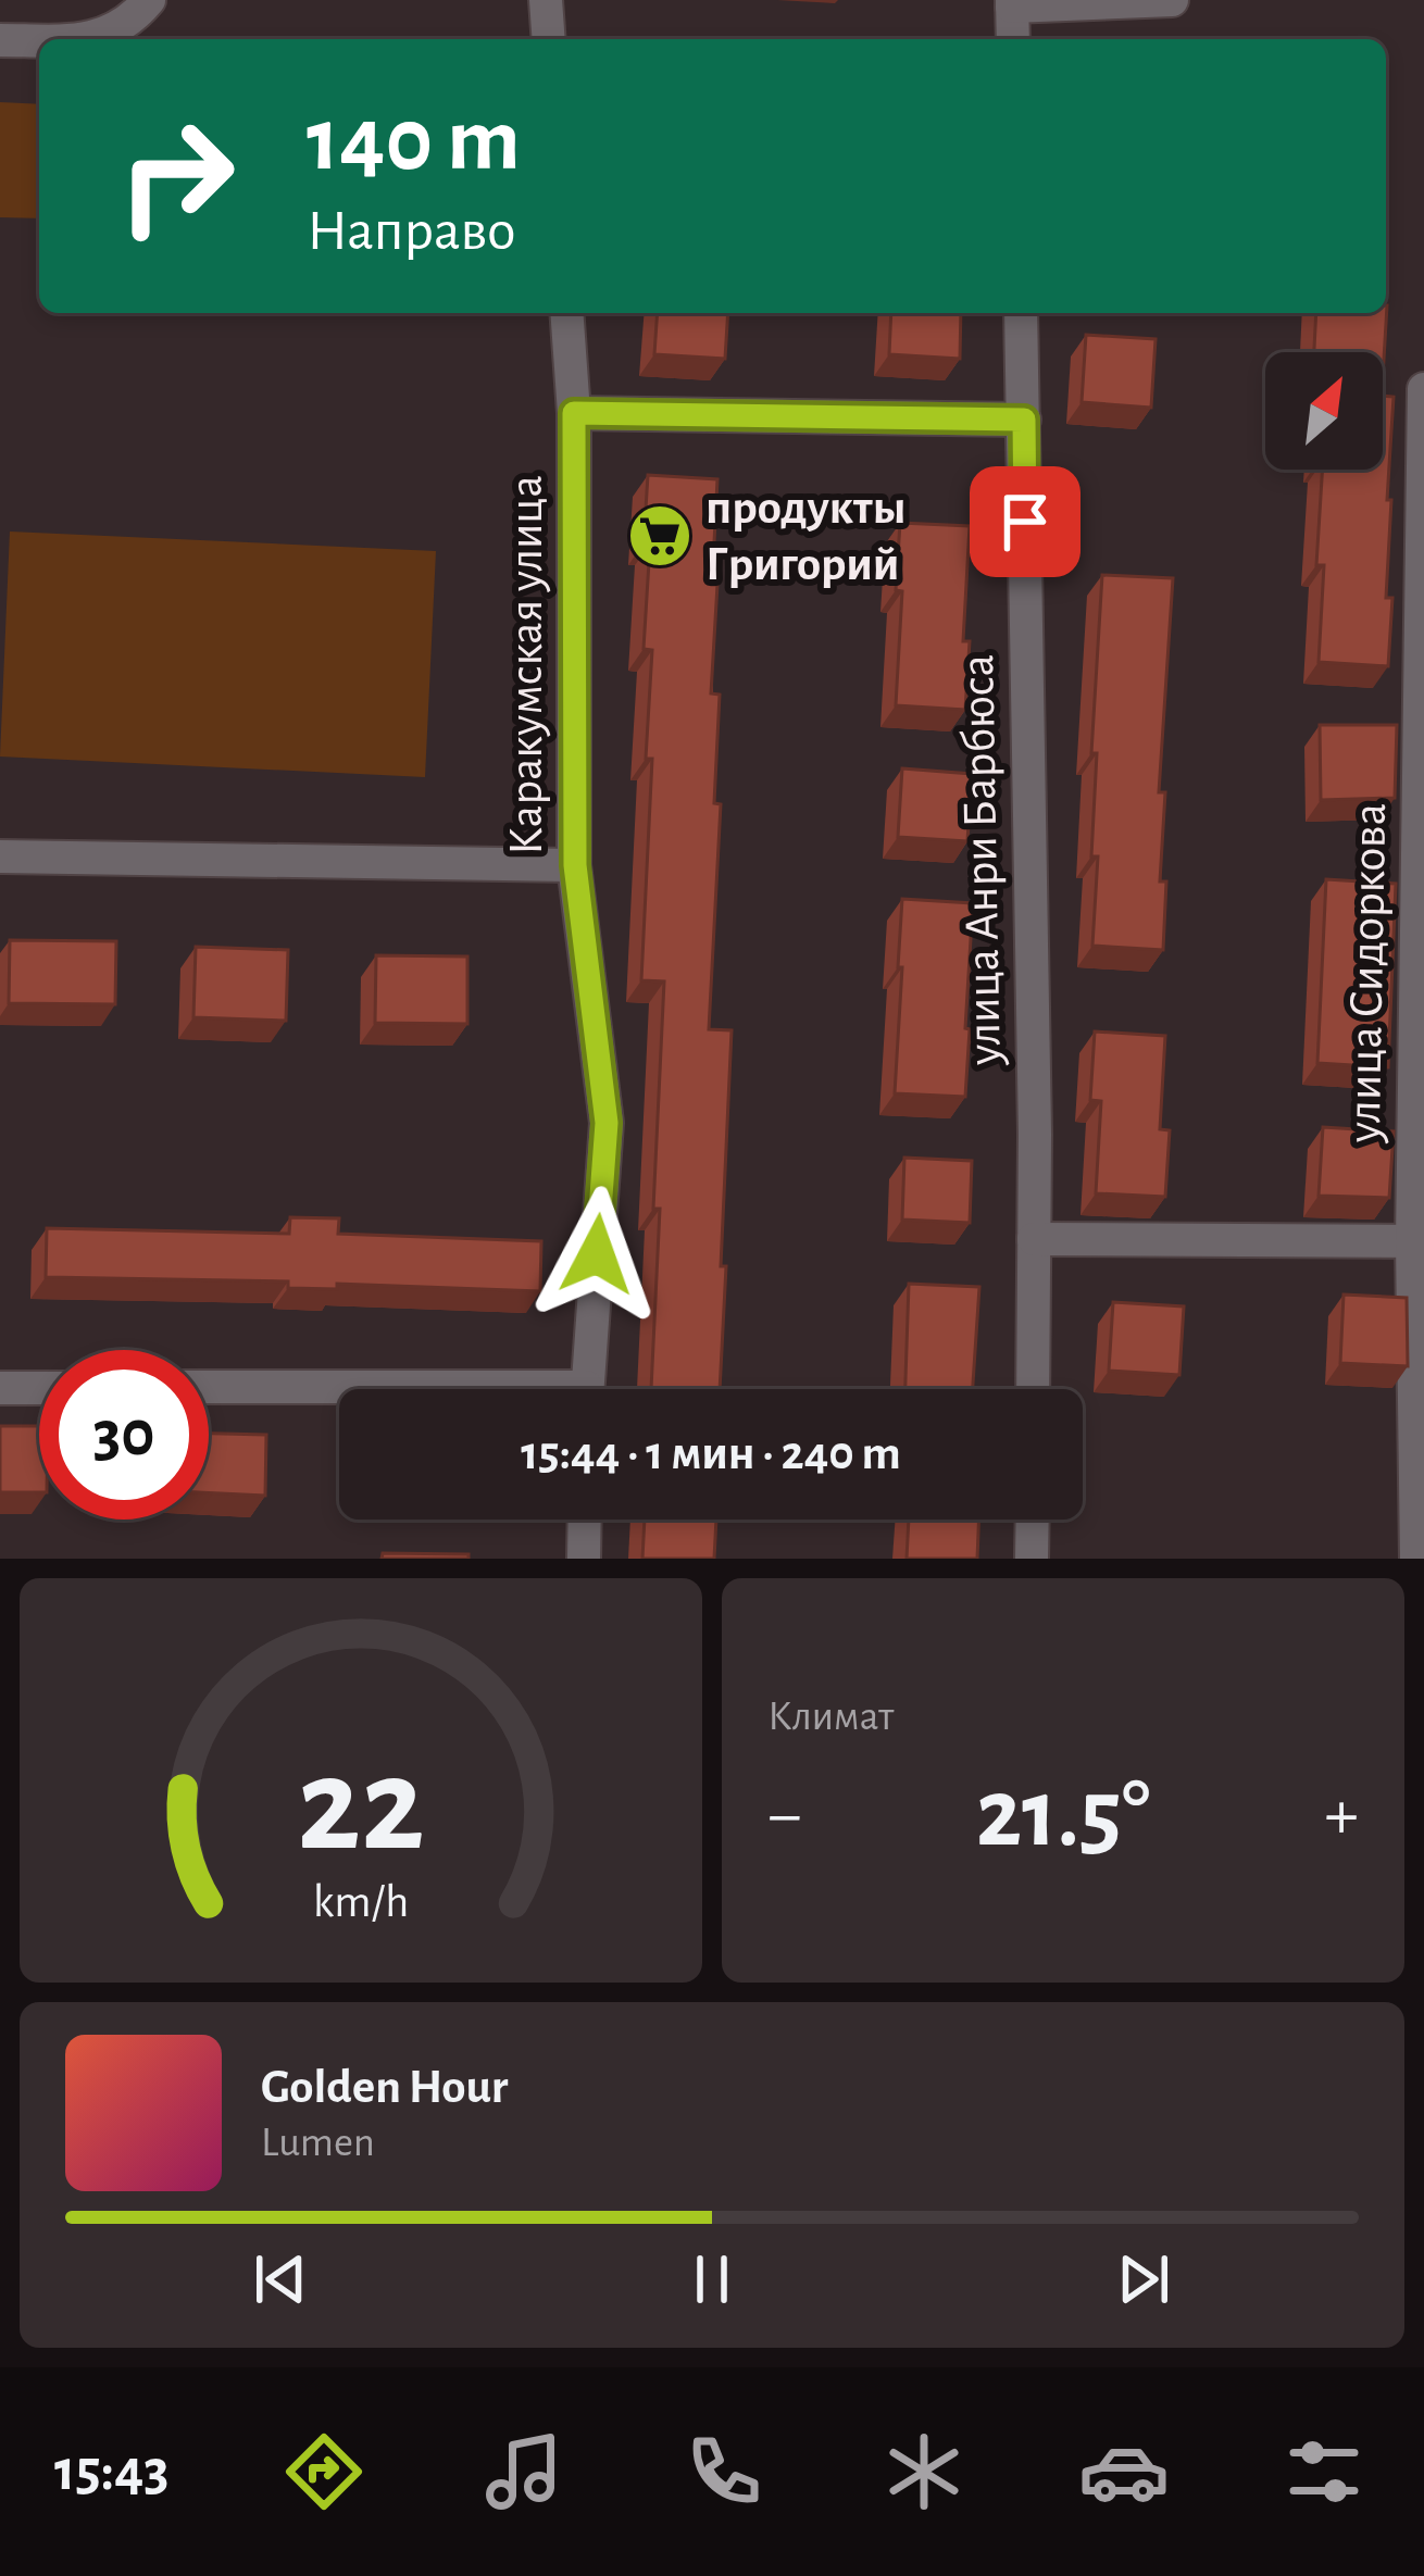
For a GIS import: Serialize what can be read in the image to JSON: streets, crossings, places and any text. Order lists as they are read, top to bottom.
{
  "streets": {
    "street": ["Каракумская улица", "улица Анри Барбюса", "улица Сидоркова"]
  },
  "places": {
    "supermarket": ["продукты Григорий"]
  },
  "north": "top right",
  "page": {
    "turn": ["140 m", "Направо"],
    "limit": "30",
    "trip": "15:44 · 1 мин · 240 m",
    "tile": "Климат",
    "heat": ["−", "21.5°", "+"],
    "song": ["Golden Hour", "Lumen"],
    "tabs": "15:43",
    "gauge": ["22", "km/h"]
  }
}
